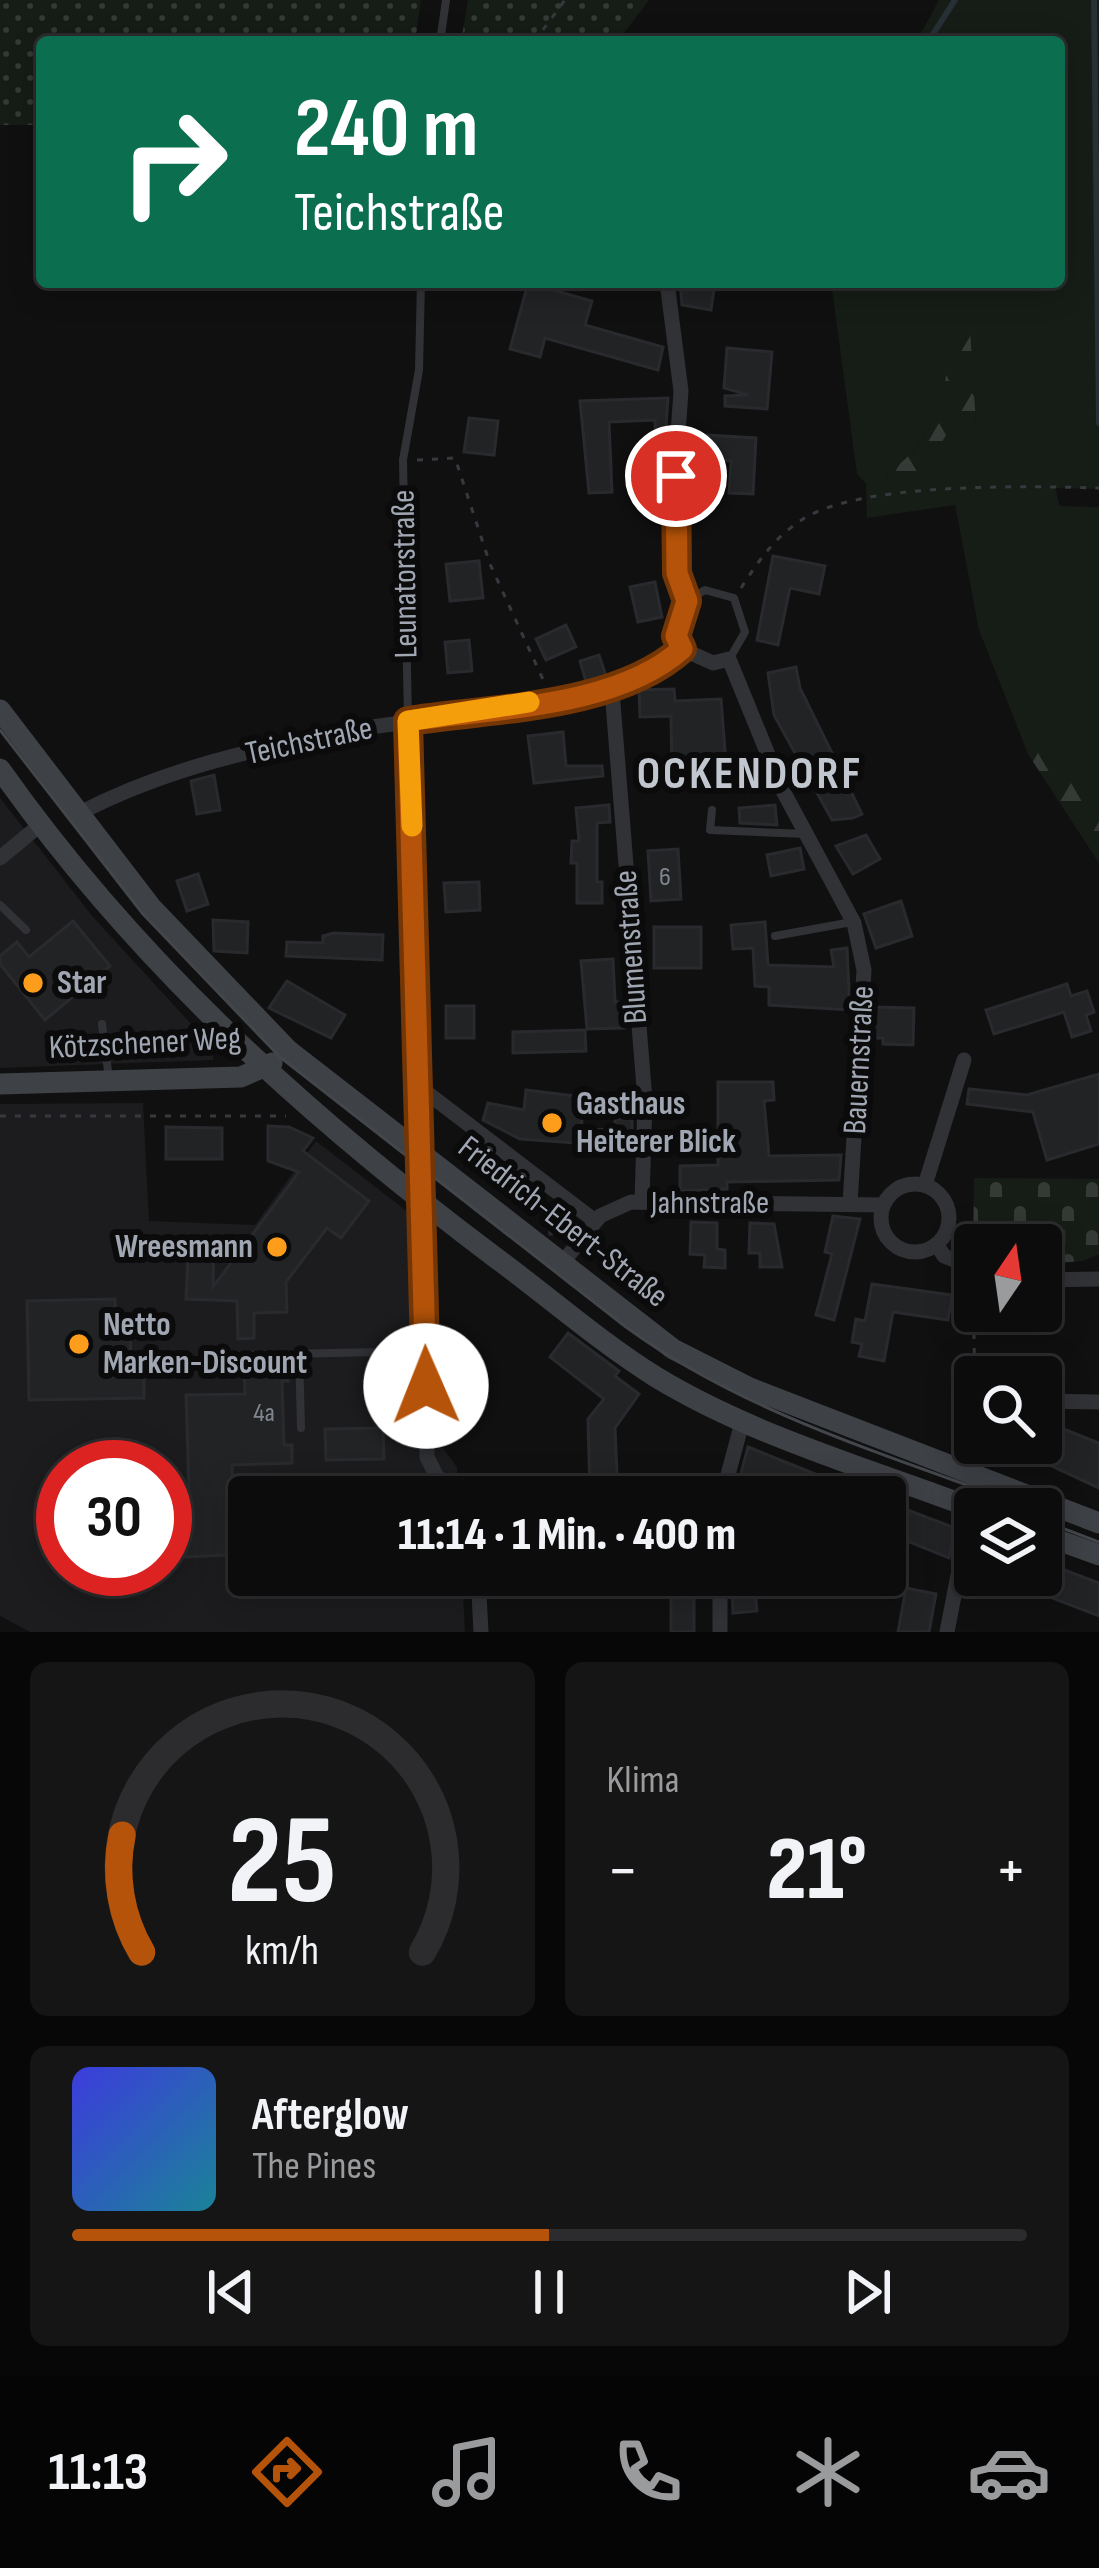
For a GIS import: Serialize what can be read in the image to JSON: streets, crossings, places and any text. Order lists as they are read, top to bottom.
{
  "streets": {
    "main road": ["Kötzschener Weg", "Friedrich-Ebert-Straße"],
    "street": [
      "Leunatorstraße",
      "Teichstraße",
      "Blumenstraße",
      "Bauernstraße",
      "Jahnstraße"
    ]
  },
  "crossings": [
    ["Leunatorstraße", "Teichstraße"],
    ["Leunatorstraße", "Friedrich-Ebert-Straße"],
    ["Teichstraße", "Blumenstraße"],
    ["Teichstraße", "Bauernstraße"],
    ["Teichstraße", "Friedrich-Ebert-Straße"],
    ["Blumenstraße", "Jahnstraße"],
    ["Kötzschener Weg", "Friedrich-Ebert-Straße"],
    ["Bauernstraße", "Jahnstraße"],
    ["Jahnstraße", "Friedrich-Ebert-Straße"]
  ],
  "districts": ["OCKENDORF"],
  "places": [
    "Star",
    "Gasthaus Heiterer Blick",
    "Wreesmann",
    "Netto Marken-Discount"
  ],
  "house_numbers": ["6", "4a"],
  "north": "top",
  "page": {
    "turn": ["240 m", "Teichstraße"],
    "limit": "30",
    "trip": "11:14 · 1 Min. · 400 m",
    "tile": "Klima",
    "heat": ["−", "21°", "+"],
    "song": ["Afterglow", "The Pines"],
    "tabs": "11:13",
    "gauge": ["25", "km/h"]
  }
}
